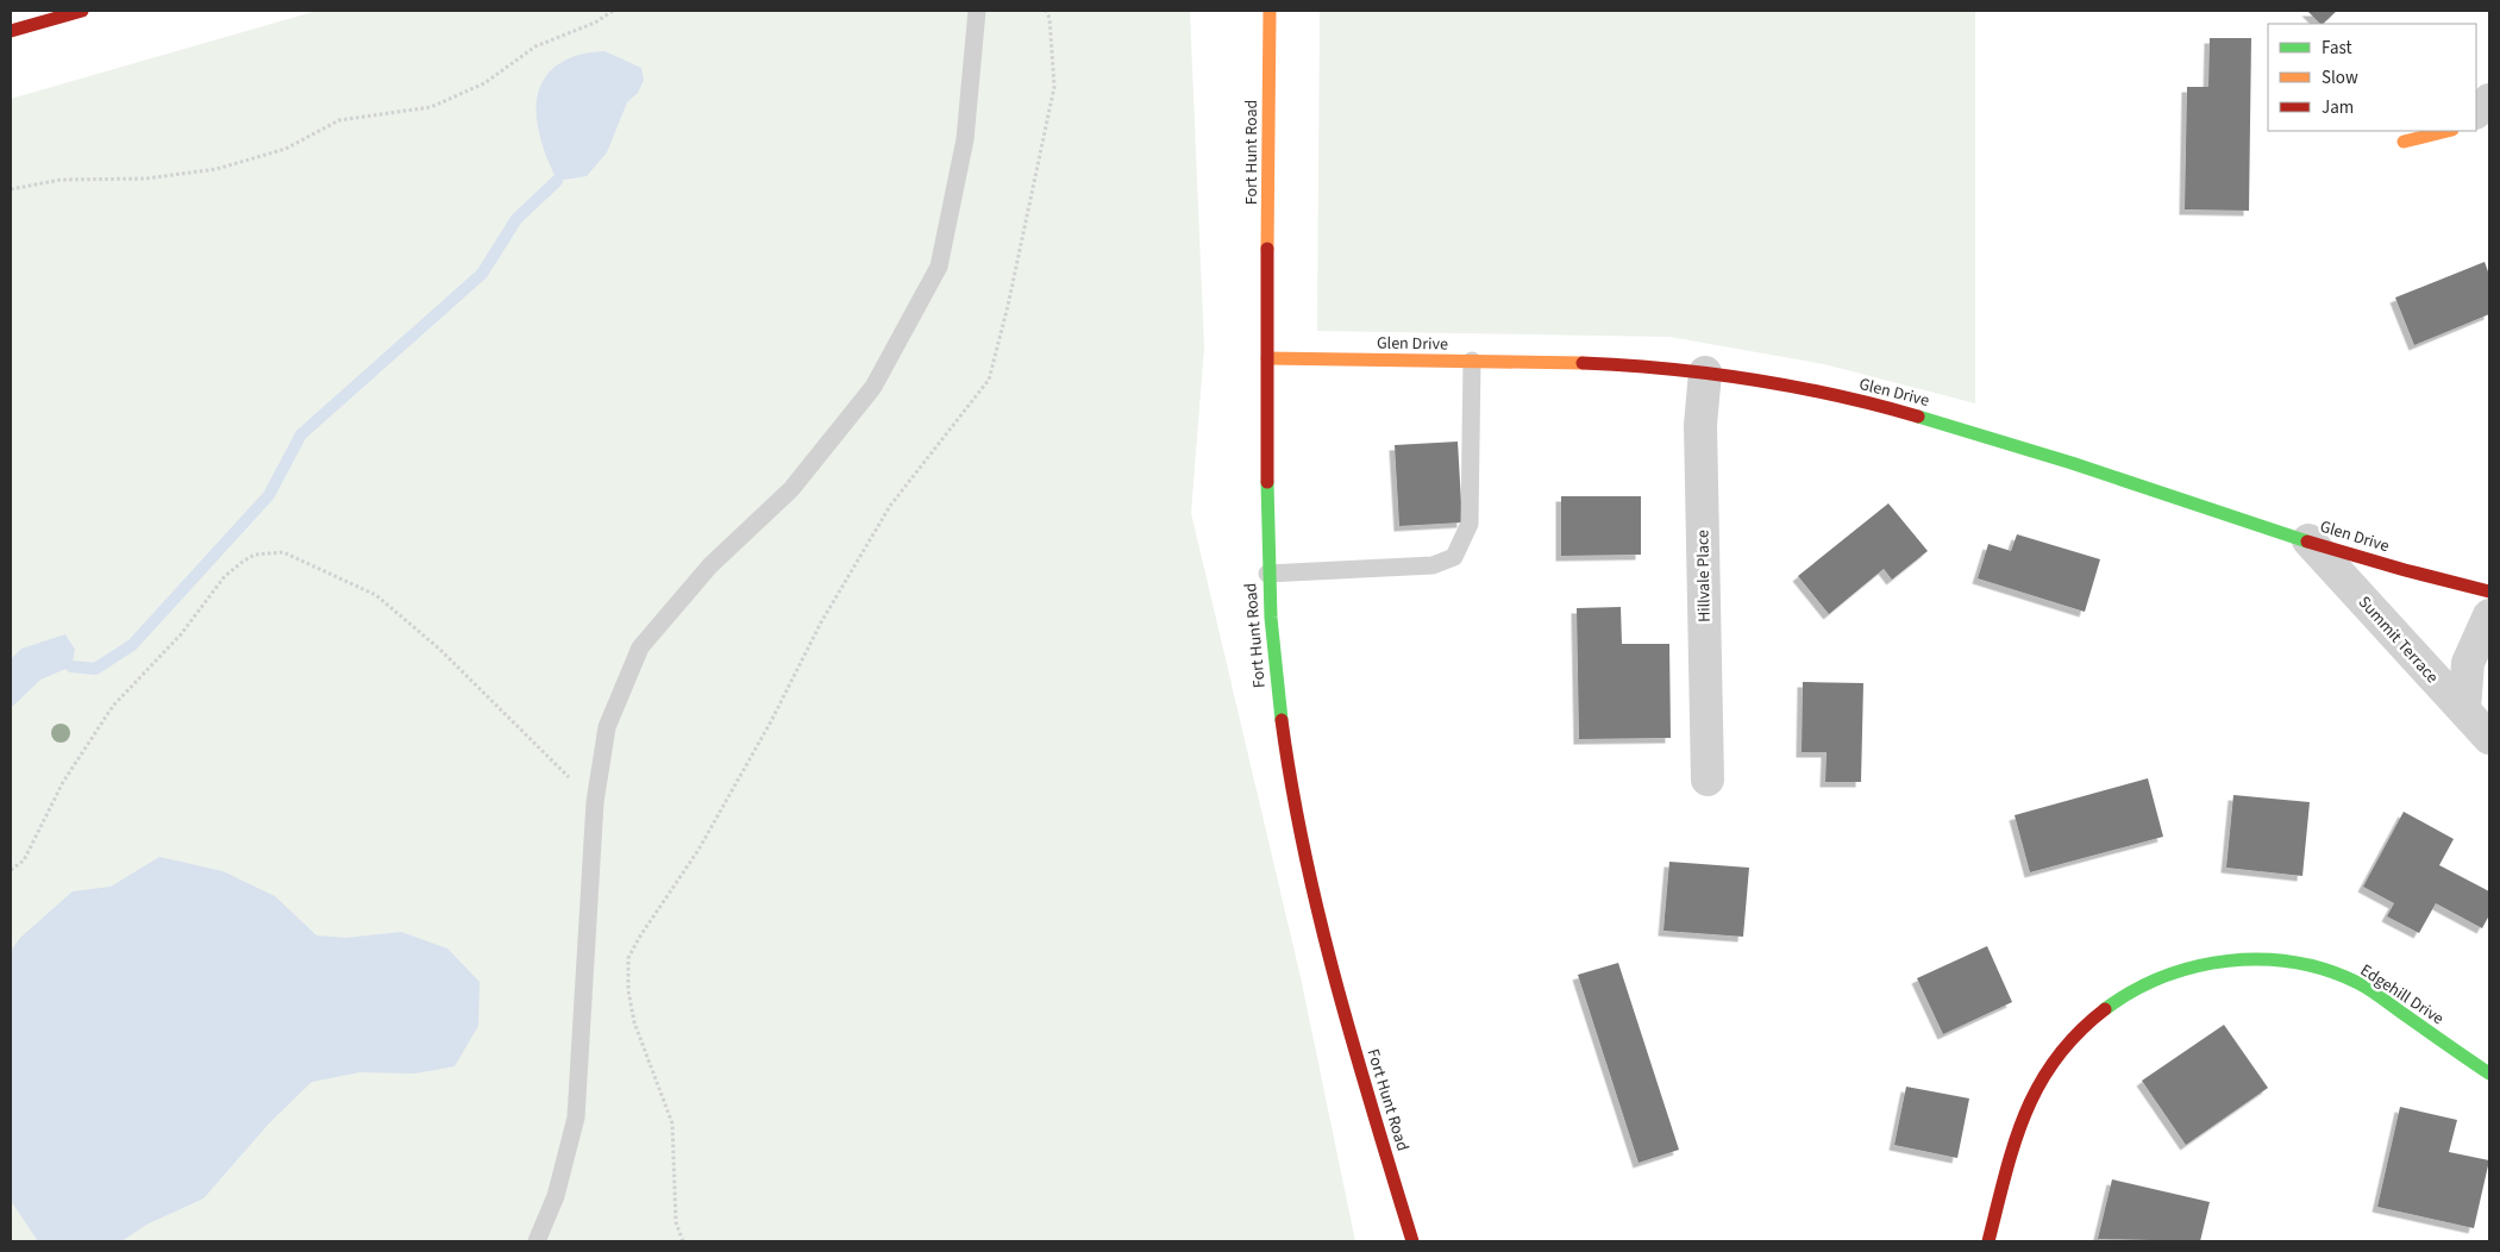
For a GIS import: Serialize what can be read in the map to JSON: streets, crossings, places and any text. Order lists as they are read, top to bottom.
{
  "streets": {
    "street": [
      "Fort Hunt Road",
      "Glen Drive",
      "Hillvale Place",
      "Summit Terrace",
      "Edgehill Drive"
    ]
  },
  "crossings": [
    ["Fort Hunt Road", "Glen Drive"],
    ["Glen Drive", "Hillvale Place"],
    ["Glen Drive", "Summit Terrace"]
  ],
  "legend": ["Fast", "Slow", "Jam"]
}
